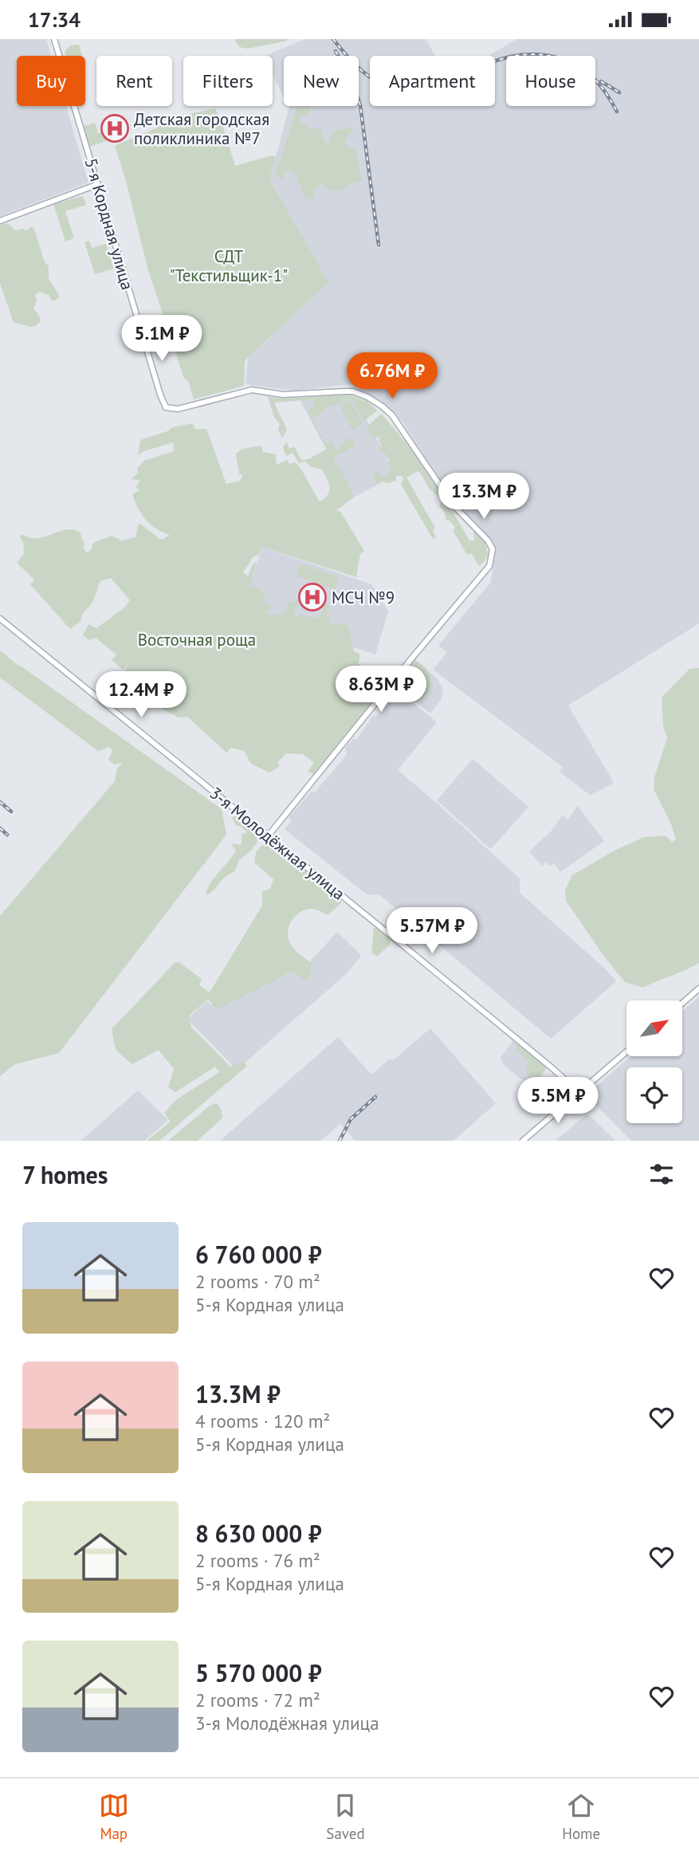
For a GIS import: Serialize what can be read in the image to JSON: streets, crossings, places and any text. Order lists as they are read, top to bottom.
{
  "streets": {
    "main road": ["5-я Кордная улица", "3-я Молодёжная улица"]
  },
  "crossings": [
    ["5-я Кордная улица", "3-я Молодёжная улица"]
  ],
  "parks": ["СДТ \"Текстильщик-1\"", "Восточная роща"],
  "places": {
    "hospital": ["Детская городская поликлиника №7", "МСЧ №9"]
  },
  "north": "top right",
  "page": {
    "status": "17:34",
    "chip": [
      "Buy",
      "Rent",
      "Filters",
      "New",
      "Apartment",
      "House"
    ],
    "price": [
      "5.1M ₽",
      "6.76M ₽",
      "13.3M ₽",
      "8.63M ₽",
      "12.4M ₽",
      "5.57M ₽",
      "5.5M ₽"
    ],
    "heading": "7 homes",
    "list": [
      {
        "name": "6 760 000 ₽",
        "note": "2 rooms · 70 m² · 5-я Кордная улица"
      },
      {
        "name": "13.3M ₽",
        "note": "4 rooms · 120 m² · 5-я Кордная улица"
      },
      {
        "name": "8 630 000 ₽",
        "note": "2 rooms · 76 m² · 5-я Кордная улица"
      },
      {
        "name": "5 570 000 ₽",
        "note": "2 rooms · 72 m² · 3-я Молодёжная улица"
      }
    ],
    "tabs": ["Map", "Saved", "Home"]
  }
}
